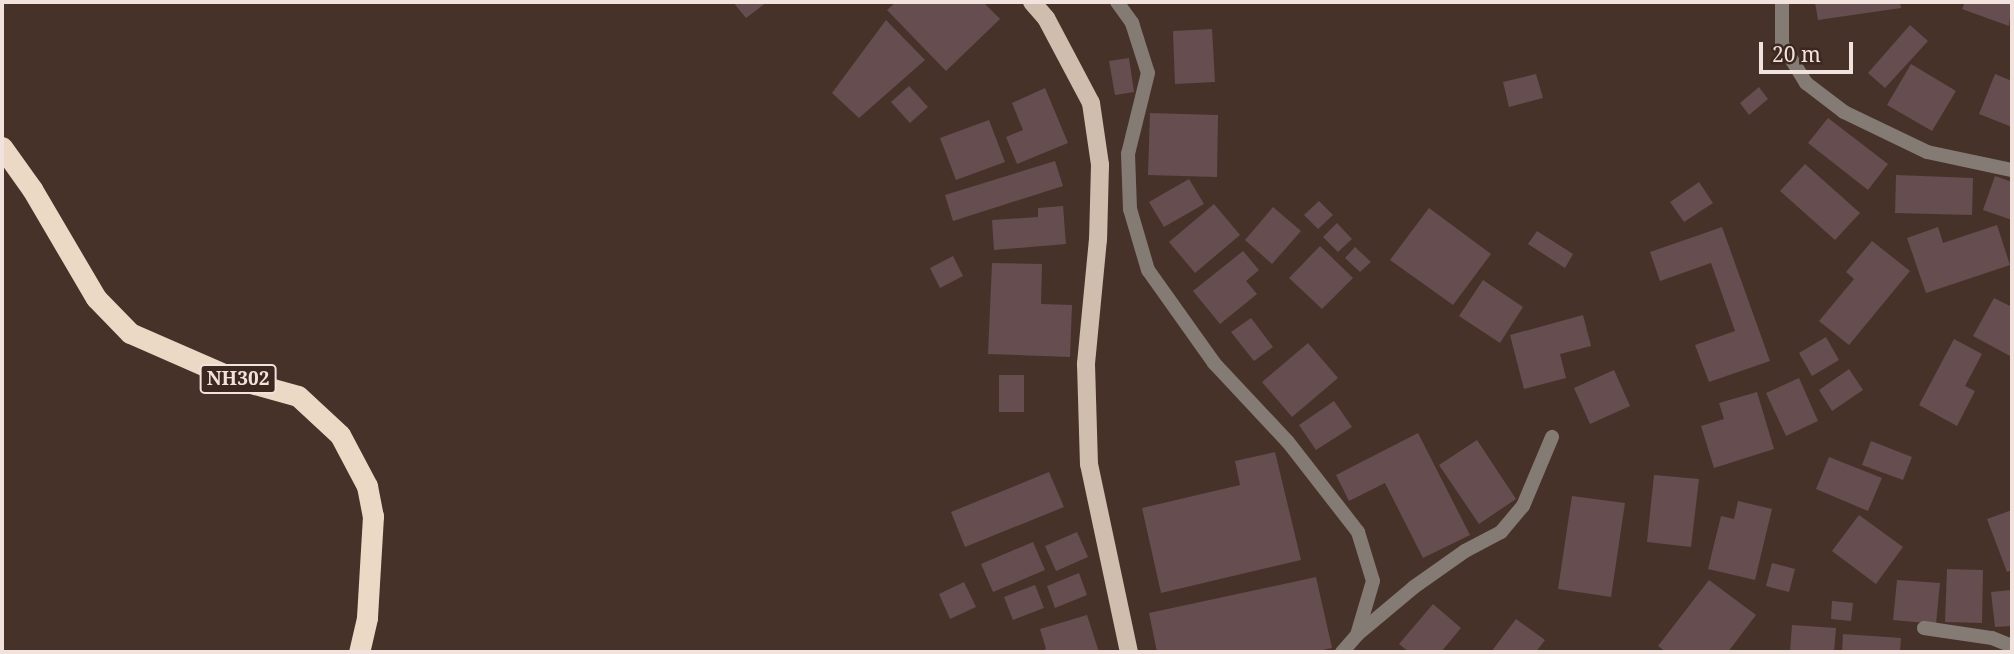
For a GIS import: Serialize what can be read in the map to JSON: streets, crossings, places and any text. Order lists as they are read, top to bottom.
{
  "streets": {
    "highway": ["NH302"]
  },
  "scale_bar": "20 m"
}
